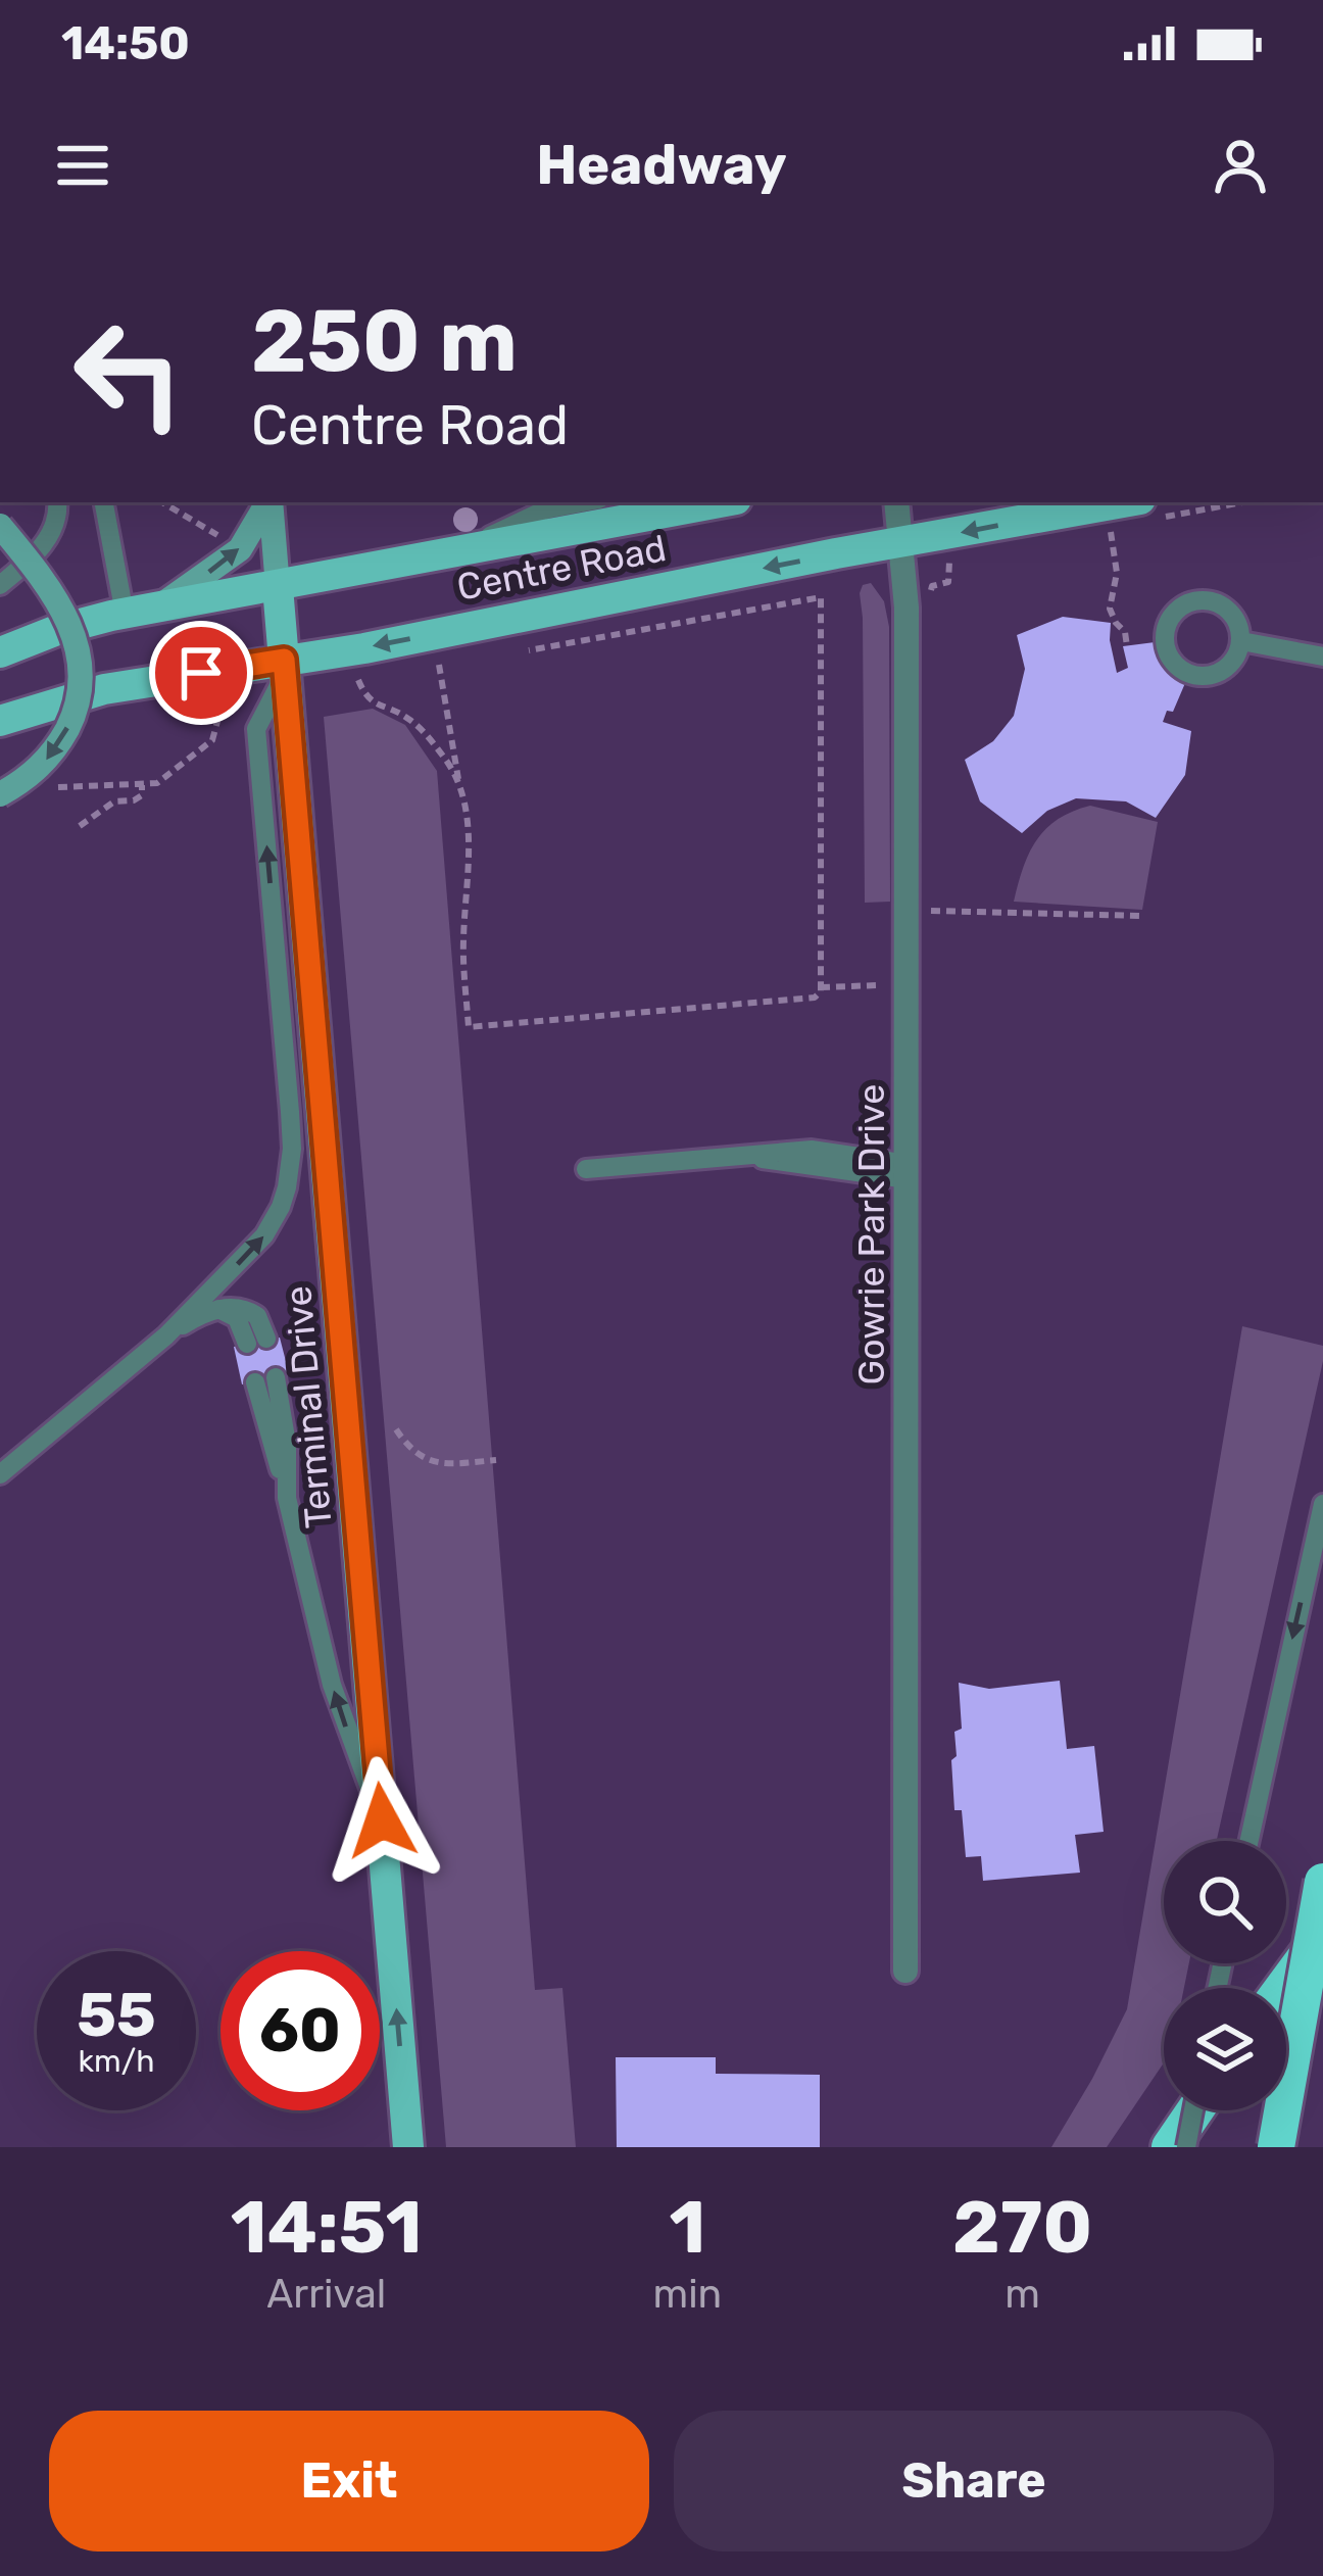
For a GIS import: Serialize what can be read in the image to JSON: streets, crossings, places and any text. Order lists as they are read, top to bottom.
{
  "streets": {
    "main road": ["Centre Road", "Terminal Drive"],
    "street": ["Gowrie Park Drive"]
  },
  "crossings": [
    ["Centre Road", "Gowrie Park Drive"],
    ["Centre Road", "Terminal Drive"]
  ],
  "page": {
    "status": "14:50",
    "header": "Headway",
    "turn": ["250 m", "Centre Road"],
    "speed": "55 km/h",
    "limit": "60",
    "eta": [
      "14:51",
      "Arrival",
      "1",
      "min",
      "270",
      "m"
    ],
    "buttons": ["Exit", "Share"]
  }
}
